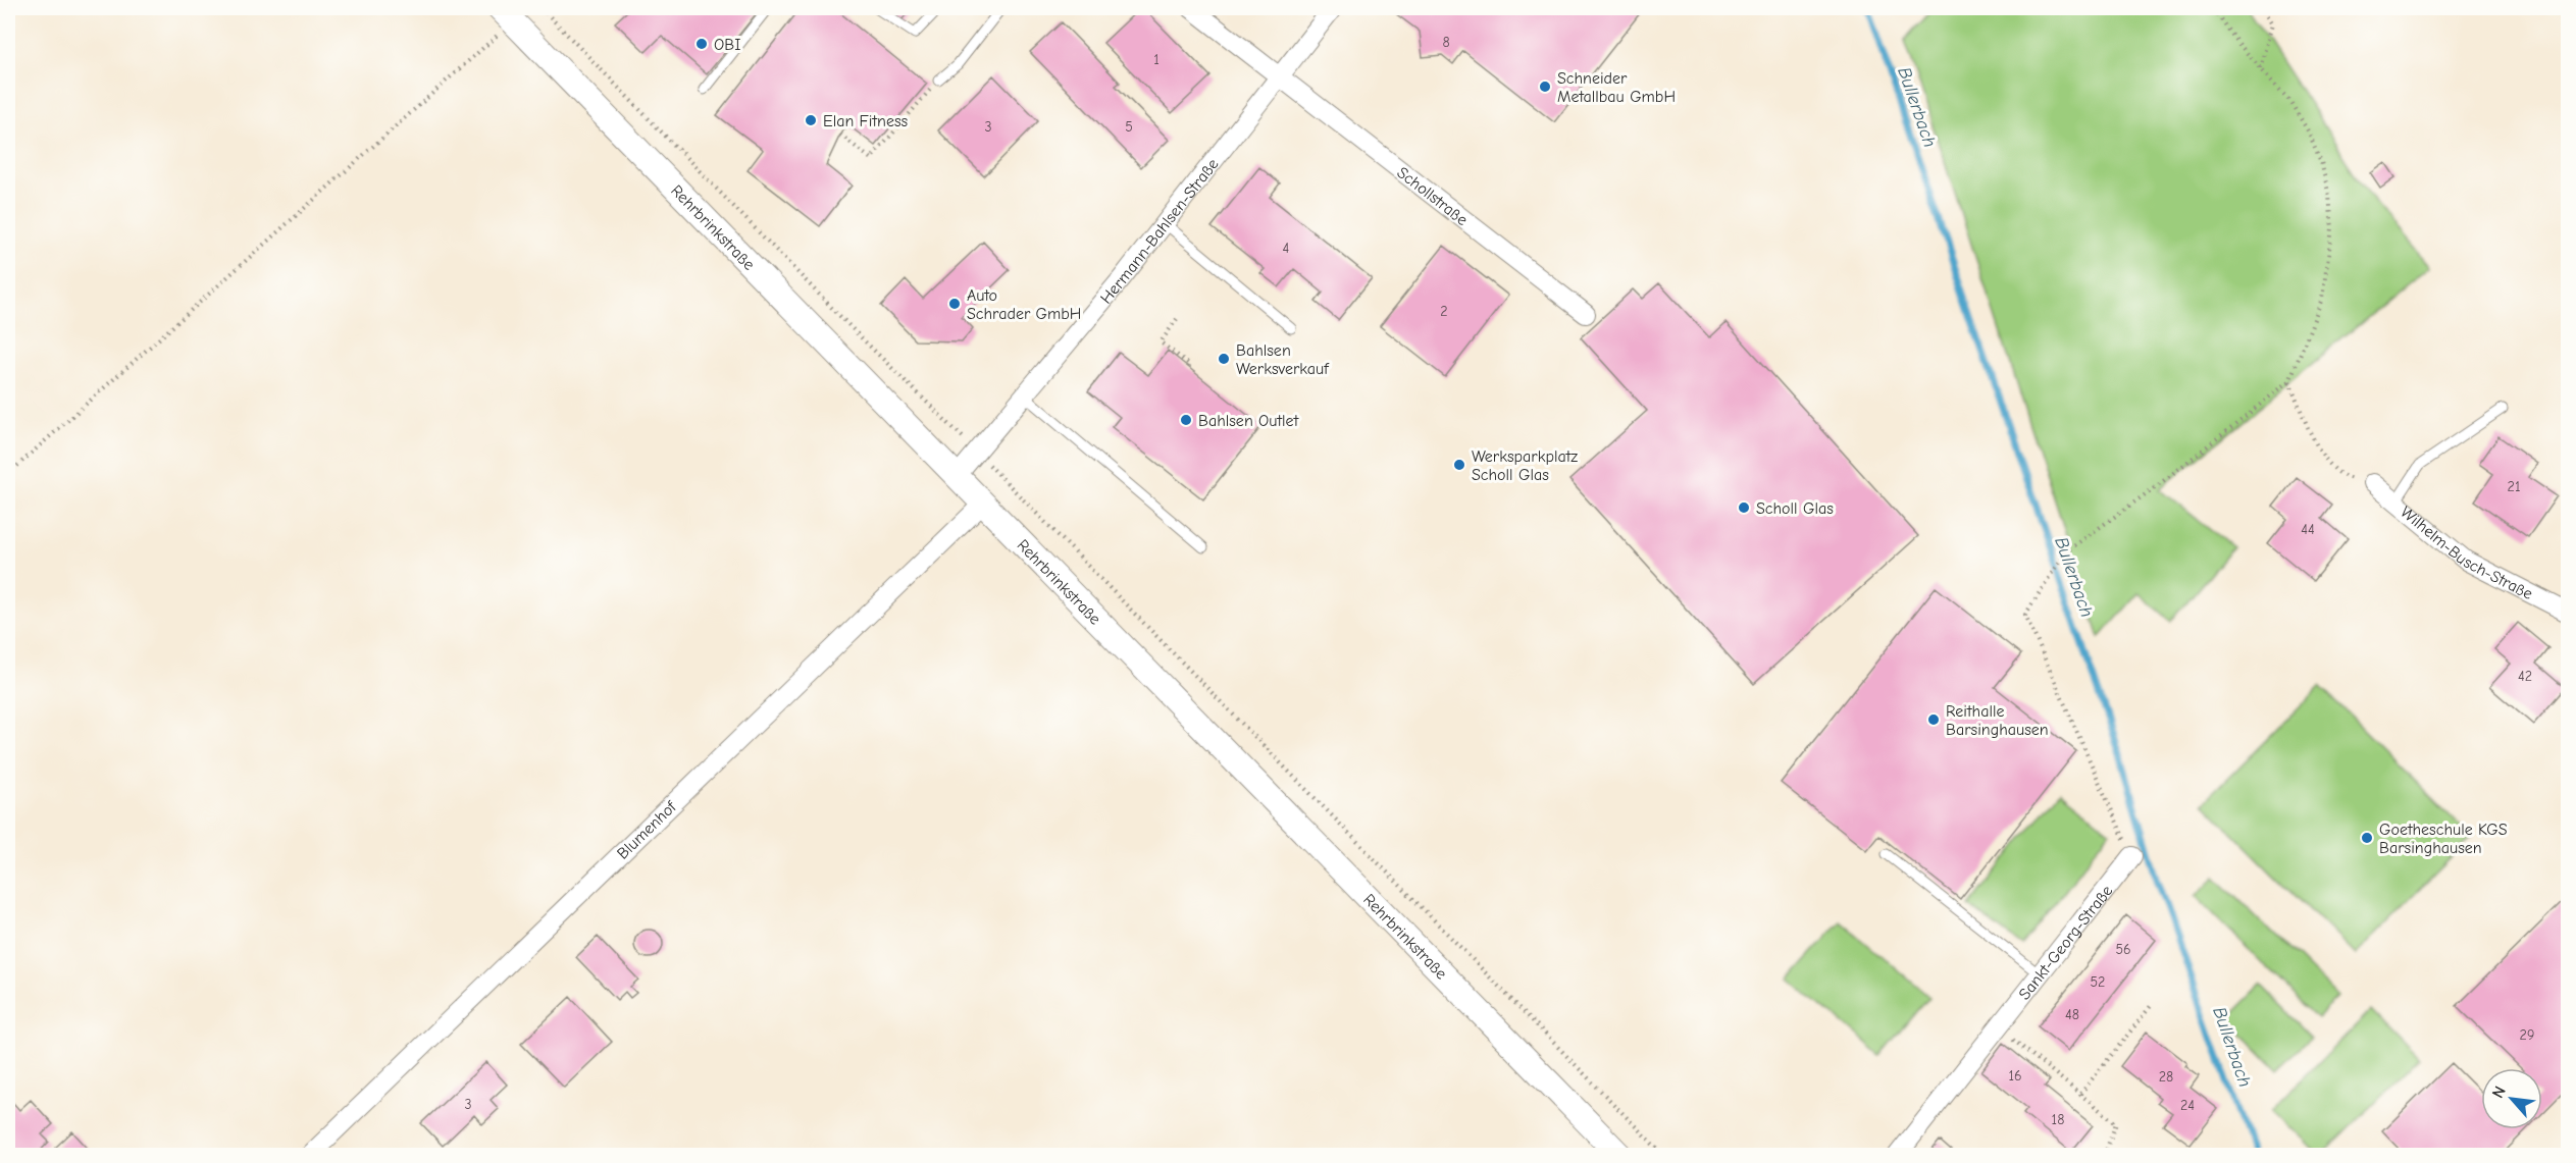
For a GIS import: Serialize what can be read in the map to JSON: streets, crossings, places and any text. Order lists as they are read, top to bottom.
{
  "streets": {
    "main road": ["Rehrbrinkstraße"],
    "street": [
      "Schollstraße",
      "Hermann-Bahlsen-Straße",
      "Wilhelm-Busch-Straße",
      "Blumenhof",
      "Sankt-Georg-Straße"
    ]
  },
  "crossings": [
    ["Schollstraße", "Hermann-Bahlsen-Straße"],
    ["Rehrbrinkstraße", "Hermann-Bahlsen-Straße"],
    ["Rehrbrinkstraße", "Blumenhof"]
  ],
  "water": ["Bullerbach"],
  "places": [
    "OBI",
    "Schneider Metallbau GmbH",
    "Elan Fitness",
    "Auto Schrader GmbH",
    "Bahlsen Werksverkauf",
    "Bahlsen Outlet",
    "Werksparkplatz Scholl Glas",
    "Scholl Glas",
    "Reithalle Barsinghausen",
    "Goetheschule KGS Barsinghausen"
  ],
  "house_numbers": [
    "8",
    "1",
    "3",
    "5",
    "4",
    "2",
    "21",
    "44",
    "42",
    "56",
    "52",
    "48",
    "29",
    "16",
    "28",
    "3",
    "24",
    "18"
  ],
  "north": "top left"
}
